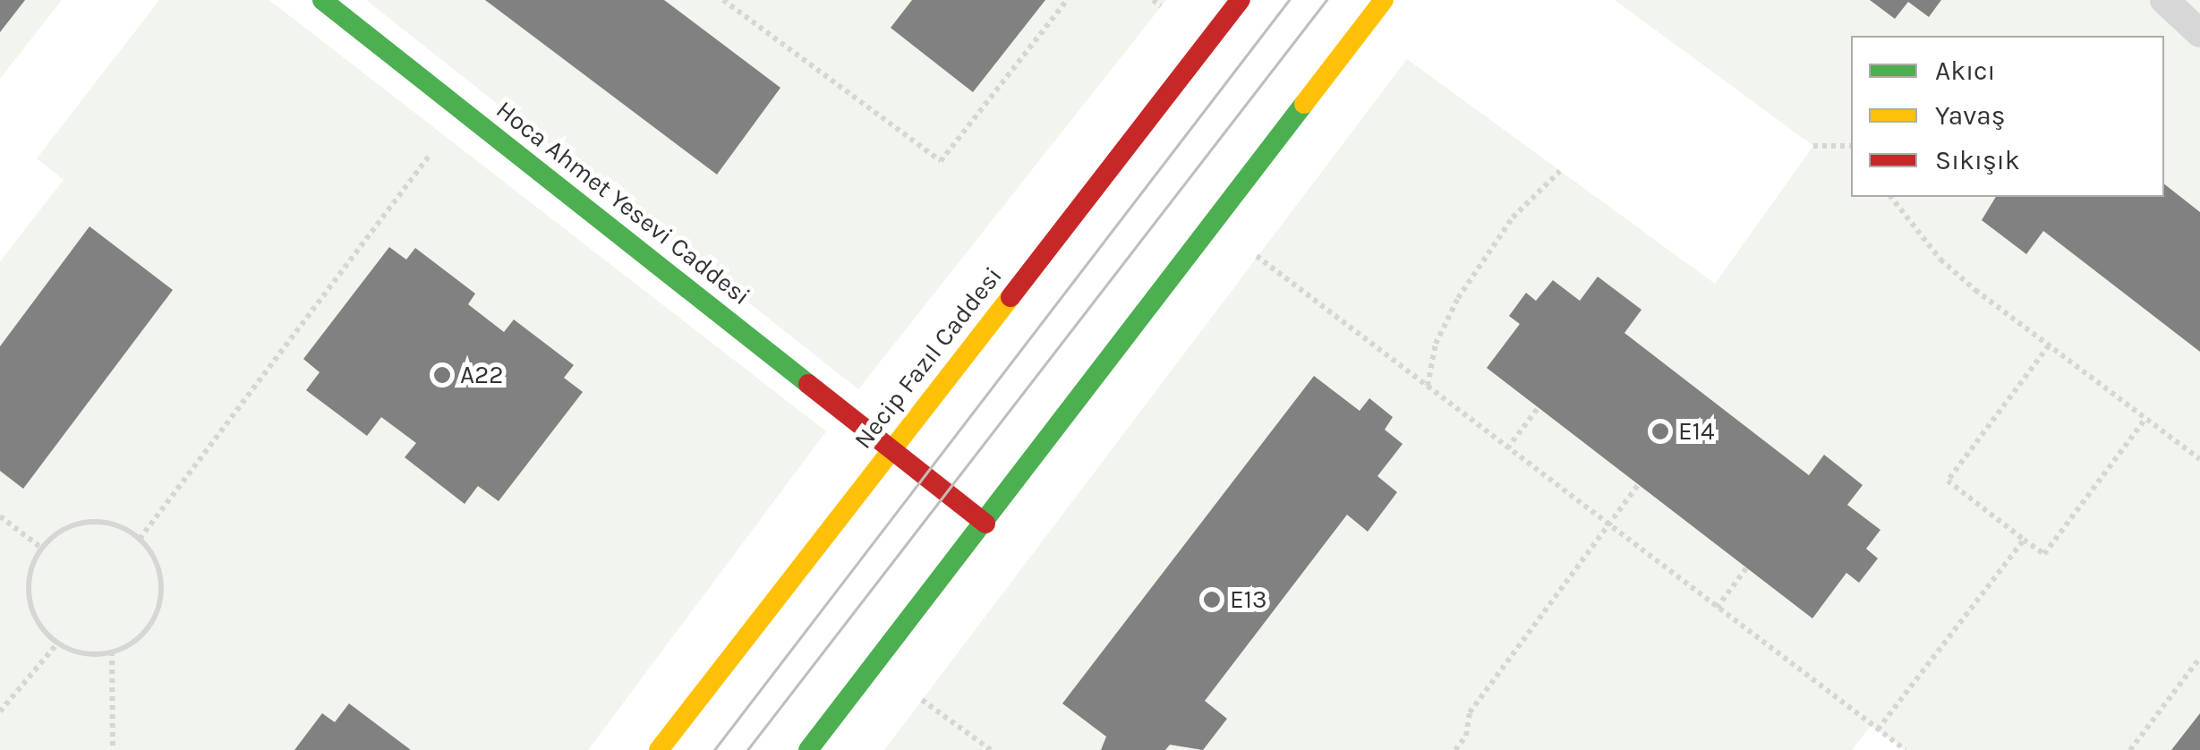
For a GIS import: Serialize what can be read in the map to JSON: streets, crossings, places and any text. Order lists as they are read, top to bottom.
{
  "streets": {
    "main road": ["Hoca Ahmet Yesevi Caddesi", "Necip Fazıl Caddesi"]
  },
  "crossings": [
    ["Hoca Ahmet Yesevi Caddesi", "Necip Fazıl Caddesi"]
  ],
  "places": ["A22", "E14", "E13"],
  "legend": ["Akıcı", "Yavaş", "Sıkışık"]
}
